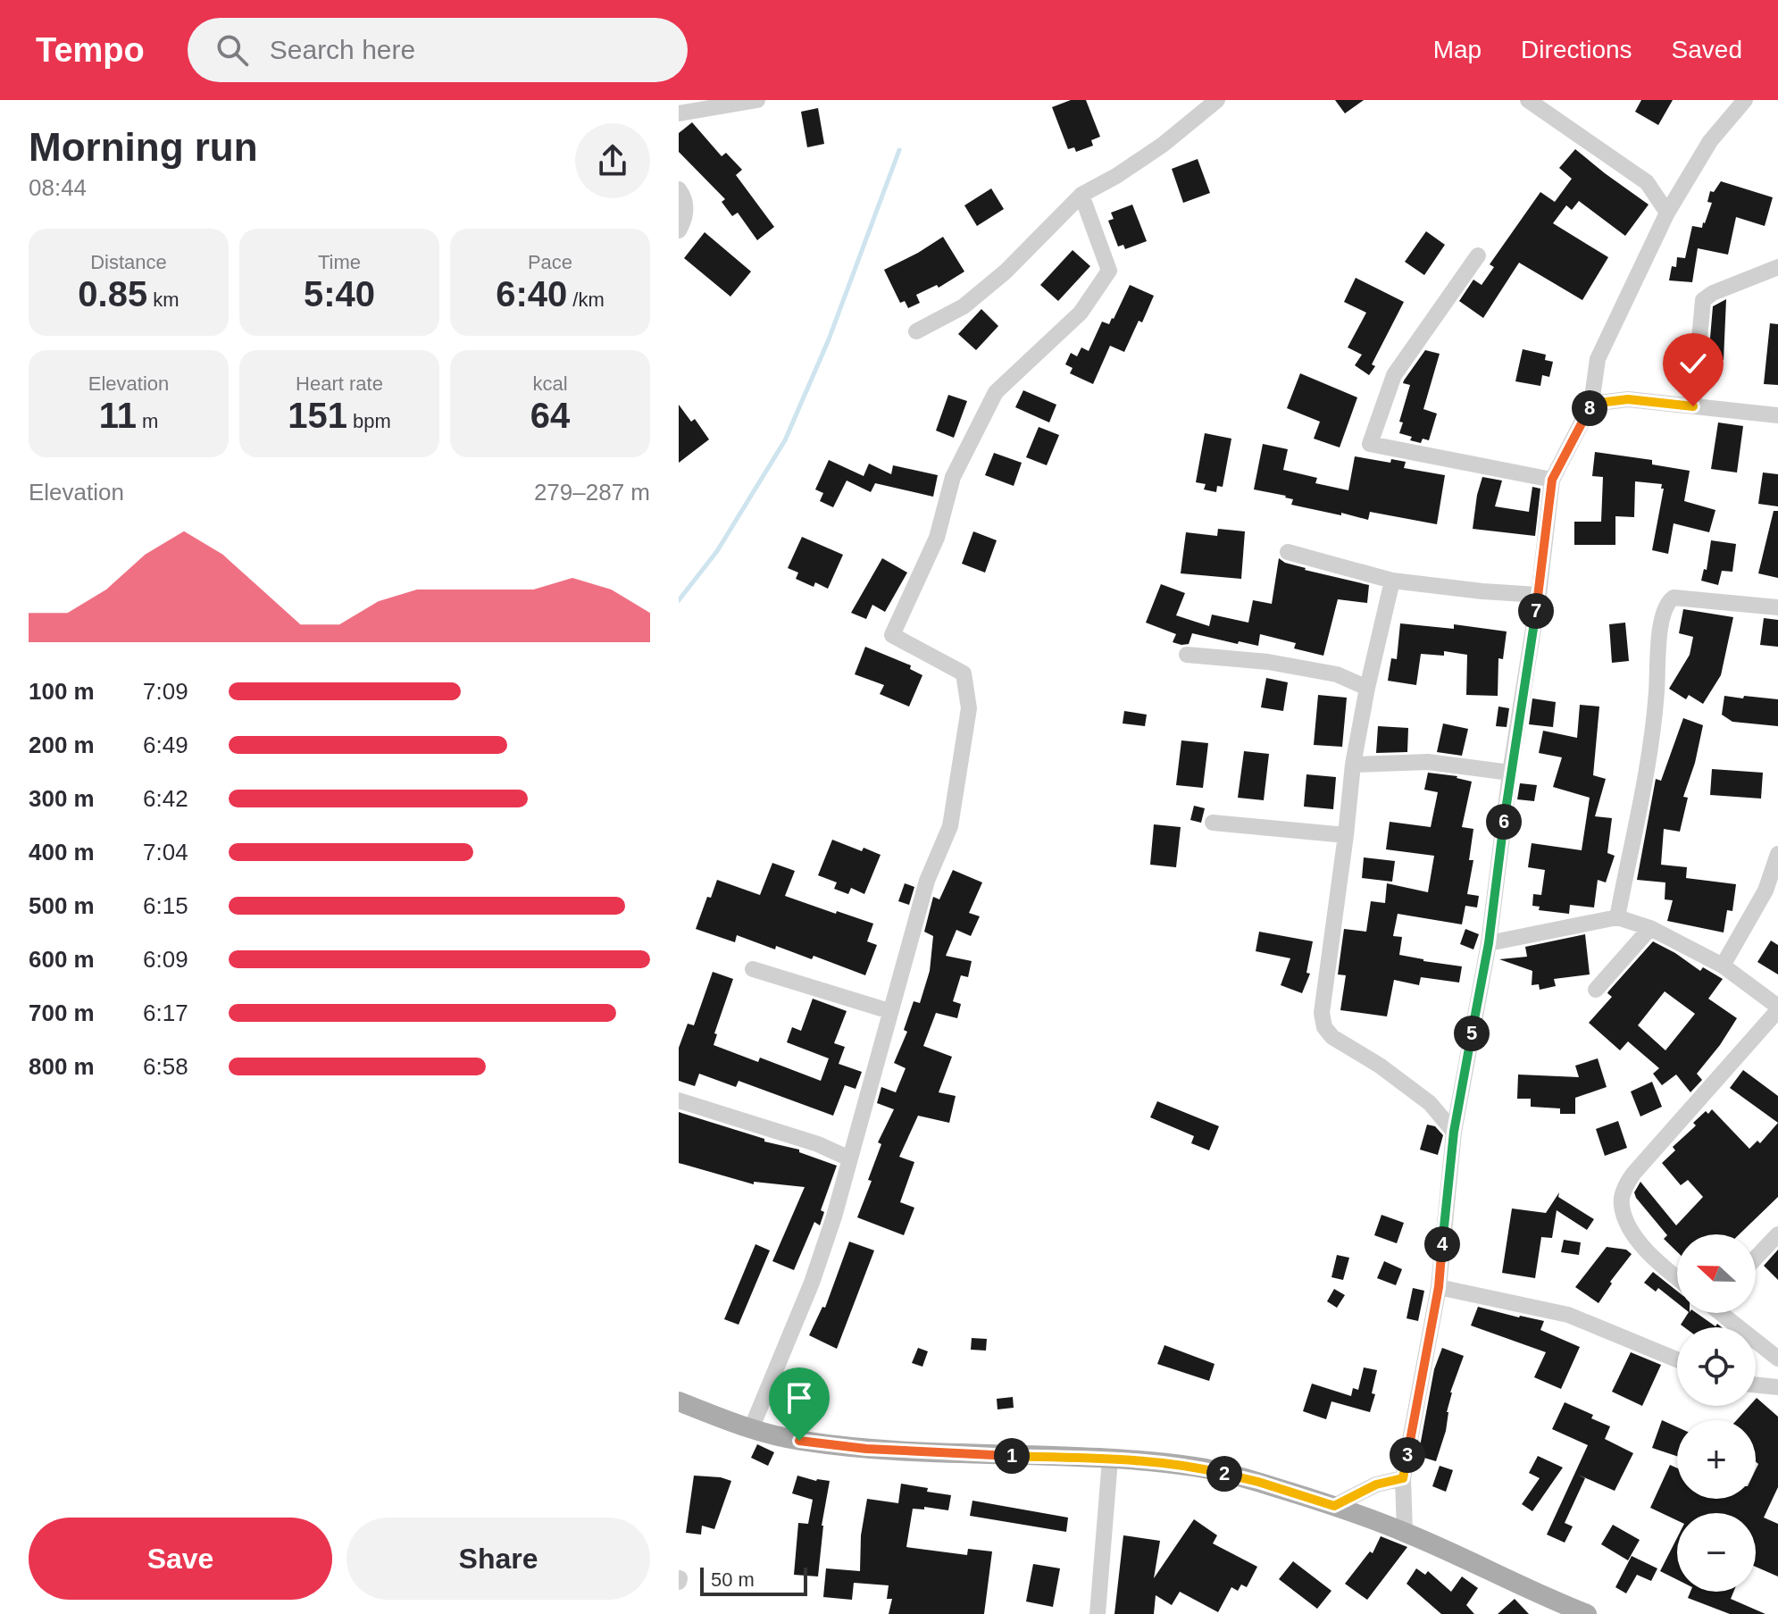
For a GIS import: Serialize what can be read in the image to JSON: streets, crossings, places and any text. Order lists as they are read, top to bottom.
{
  "scale_bar": "50 m",
  "north": "left",
  "page": {
    "header": "Tempo",
    "search": "Search here",
    "nav": ["Map", "Directions", "Saved"],
    "heading": ["Morning run", "08:44"],
    "stats": [
      ["Distance", "0.85 km"],
      ["Time", "5:40"],
      ["Pace", "6:40 /km"],
      ["Elevation", "11 m"],
      ["Heart rate", "151 bpm"],
      ["kcal", "64"]
    ],
    "pins": [
      "8",
      "7",
      "6",
      "5",
      "4",
      "3",
      "1",
      "2"
    ],
    "chart": ["Elevation", "279–287 m"],
    "list": [
      {
        "name": "100 m",
        "note": "7:09"
      },
      {
        "name": "200 m",
        "note": "6:49"
      },
      {
        "name": "300 m",
        "note": "6:42"
      },
      {
        "name": "400 m",
        "note": "7:04"
      },
      {
        "name": "500 m",
        "note": "6:15"
      },
      {
        "name": "600 m",
        "note": "6:09"
      },
      {
        "name": "700 m",
        "note": "6:17"
      },
      {
        "name": "800 m",
        "note": "6:58"
      }
    ],
    "map_buttons": ["+", "−"],
    "buttons": ["Save", "Share"],
    "scale": "50 m"
  }
}
